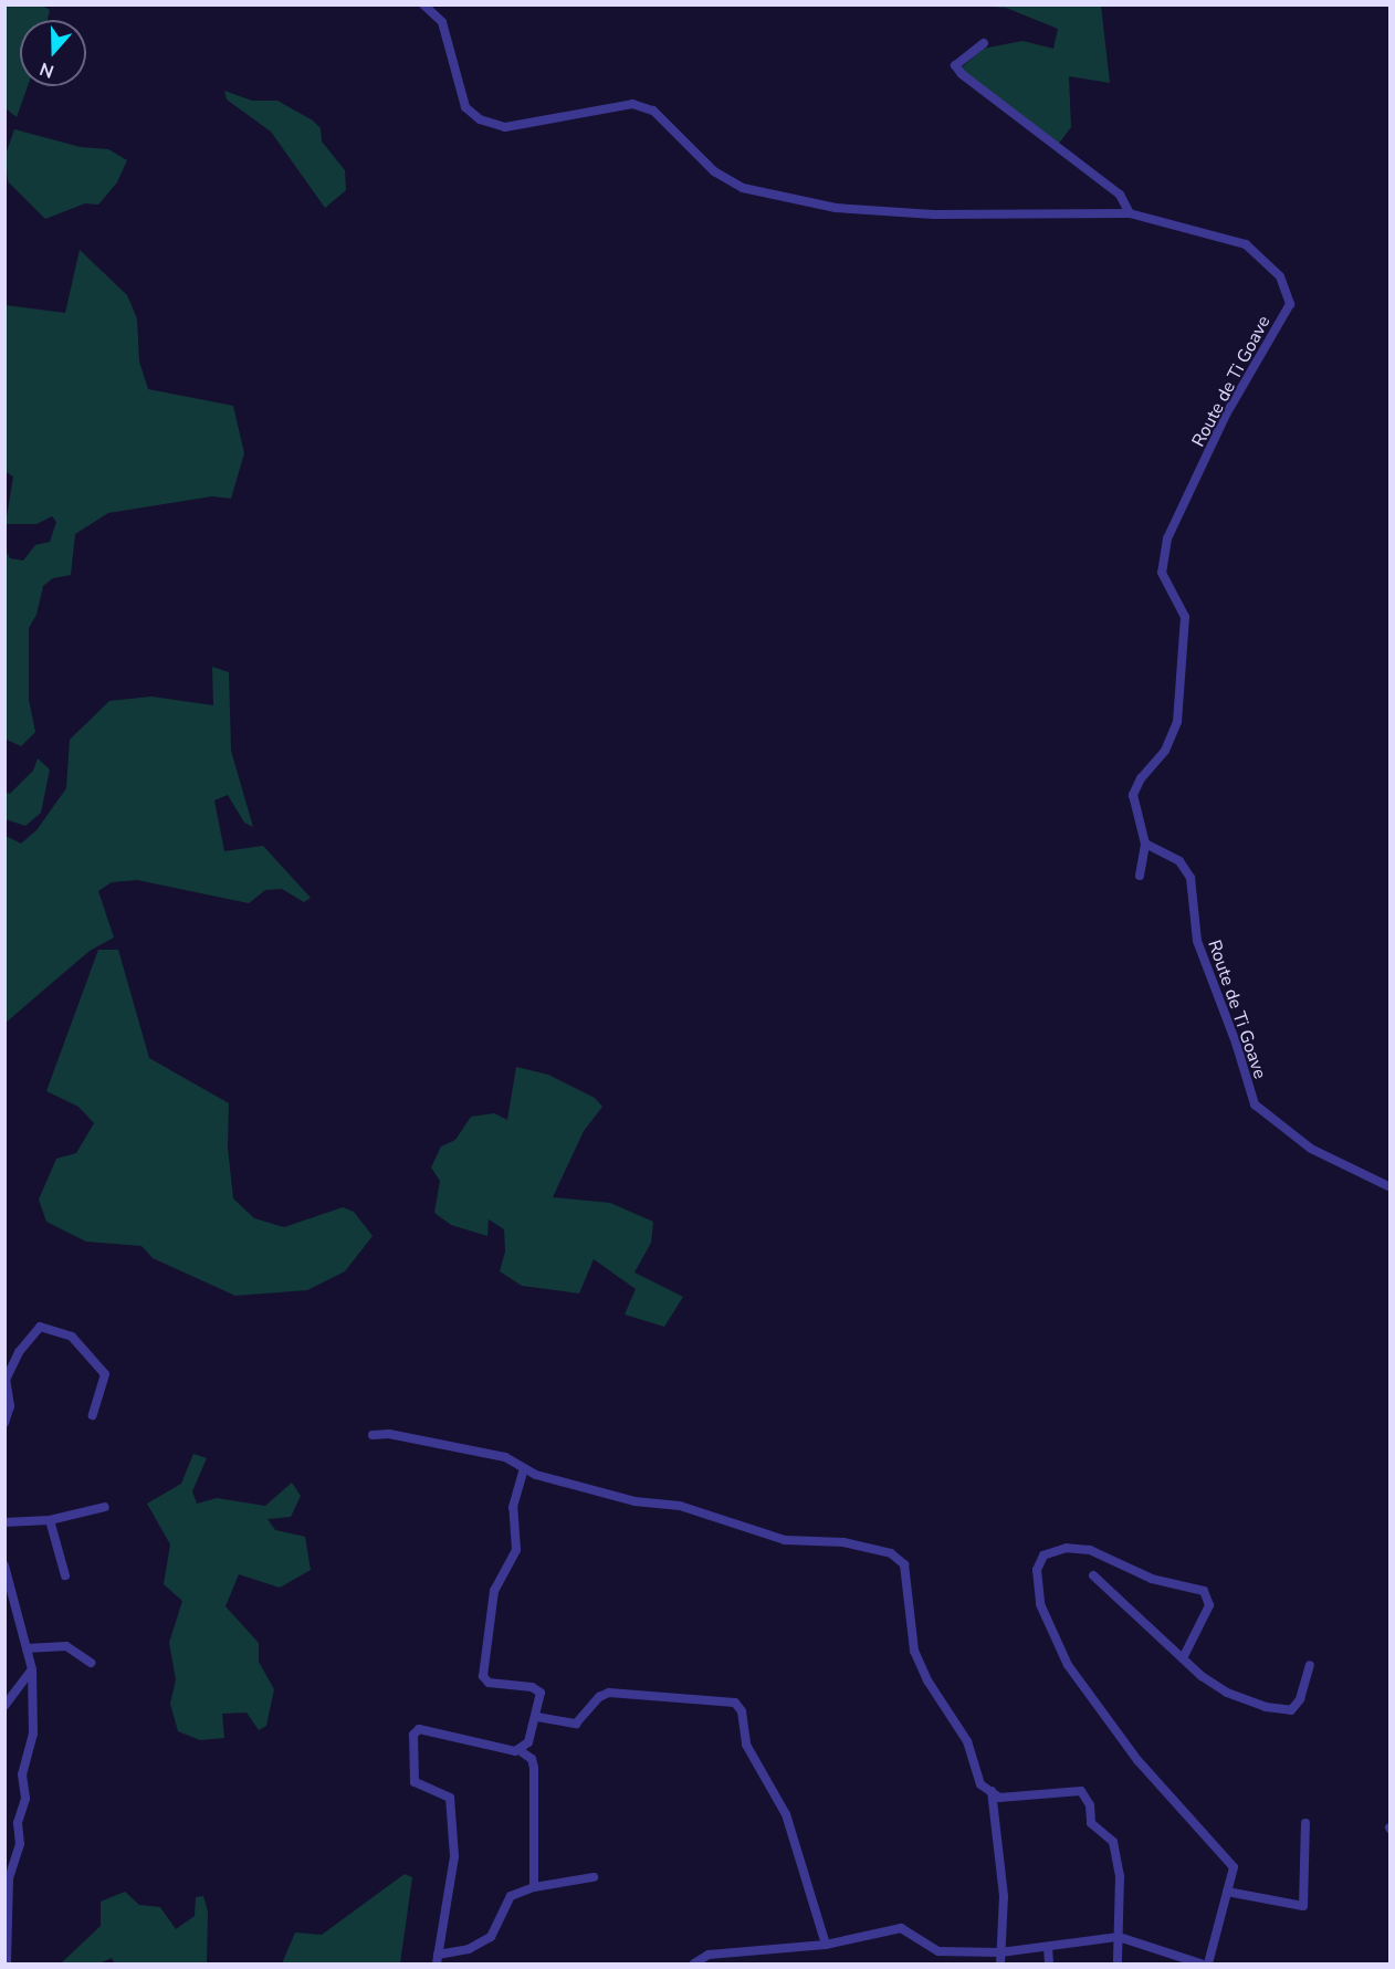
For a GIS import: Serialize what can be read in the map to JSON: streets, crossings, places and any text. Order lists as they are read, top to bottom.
{
  "streets": {
    "street": ["Route de Ti Goave"]
  },
  "north": "bottom"
}
